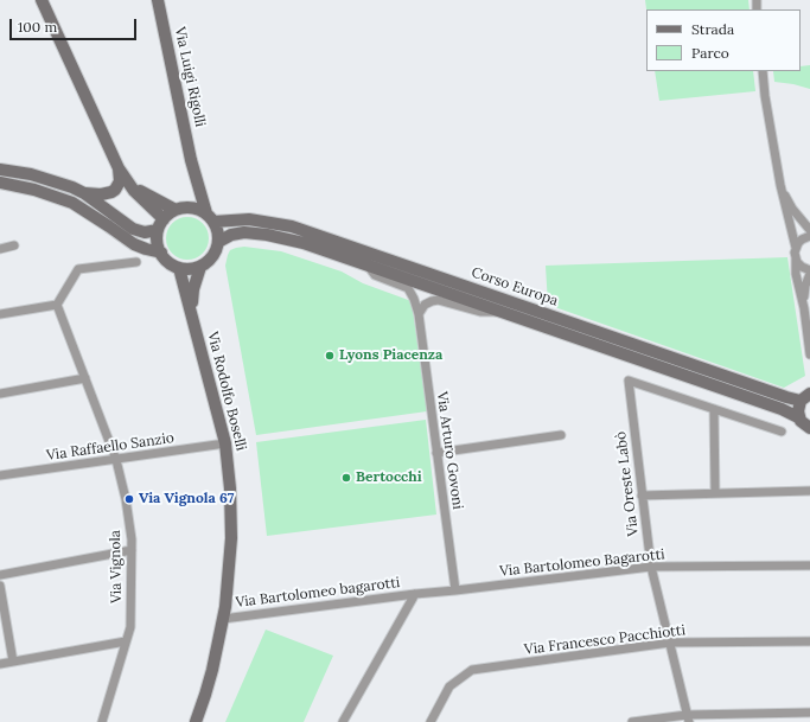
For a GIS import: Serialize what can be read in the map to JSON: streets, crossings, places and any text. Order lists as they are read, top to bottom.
{
  "streets": {
    "main road": ["Via Luigi Rigolli", "Corso Europa", "Via Rodolfo Boselli"],
    "street": [
      "Via Raffaello Sanzio",
      "Via Arturo Govoni",
      "Via Oreste Labò",
      "Via Bartolomeo Bagarotti",
      "Via Vignola",
      "Via Bartolomeo bagarotti",
      "Via Francesco Pacchiotti"
    ]
  },
  "crossings": [
    ["Via Luigi Rigolli", "Corso Europa"],
    ["Via Luigi Rigolli", "Via Rodolfo Boselli"],
    ["Corso Europa", "Via Rodolfo Boselli"],
    ["Corso Europa", "Via Arturo Govoni"],
    ["Via Rodolfo Boselli", "Via Raffaello Sanzio"],
    ["Via Rodolfo Boselli", "Via Bartolomeo bagarotti"],
    ["Via Raffaello Sanzio", "Via Vignola"],
    ["Via Arturo Govoni", "Via Bartolomeo Bagarotti"],
    ["Via Oreste Labò", "Via Bartolomeo Bagarotti"],
    ["Via Oreste Labò", "Via Francesco Pacchiotti"],
    ["Via Bartolomeo Bagarotti", "Via Bartolomeo bagarotti"]
  ],
  "places": ["Lyons Piacenza", "Bertocchi", "Via Vignola 67"],
  "legend": ["Strada", "Parco"],
  "scale_bar": "100 m"
}
